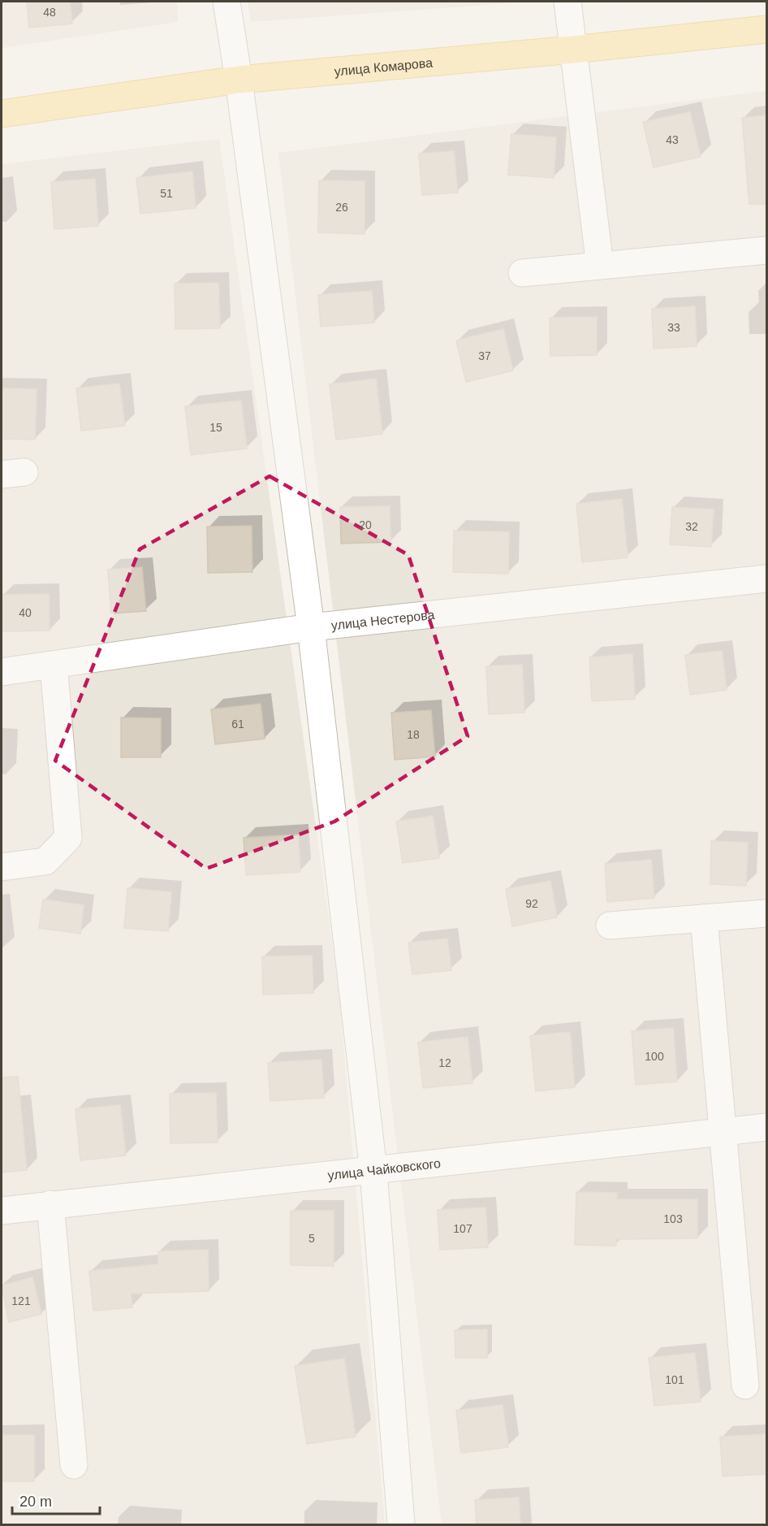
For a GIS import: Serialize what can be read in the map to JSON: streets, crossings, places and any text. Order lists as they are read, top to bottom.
{
  "streets": {
    "main road": ["улица Комарова"],
    "street": ["улица Нестерова", "улица Чайковского"]
  },
  "house_numbers": [
    "48",
    "43",
    "51",
    "26",
    "33",
    "37",
    "15",
    "20",
    "32",
    "40",
    "61",
    "18",
    "92",
    "100",
    "12",
    "103",
    "107",
    "5",
    "121",
    "101"
  ],
  "scale_bar": "20 m"
}
